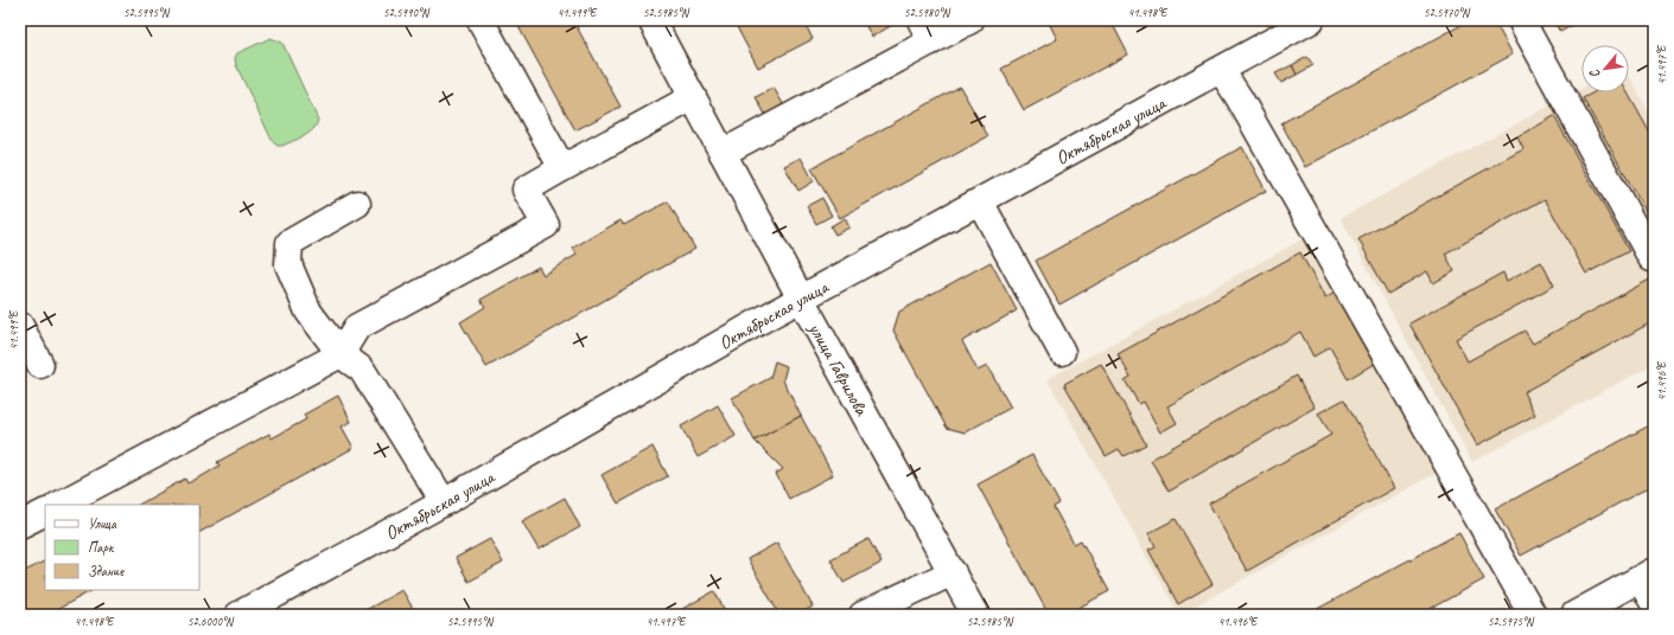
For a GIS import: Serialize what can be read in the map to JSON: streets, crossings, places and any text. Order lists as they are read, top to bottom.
{
  "streets": {
    "street": ["Октябрьская улица", "улица Гаврилова"]
  },
  "crossings": [
    ["Октябрьская улица", "улица Гаврилова"]
  ],
  "legend": ["Улица", "Парк", "Здание"],
  "north": "bottom left",
  "coordinates": [
    "52.5995°N",
    "52.5990°N",
    "41.499°E",
    "52.5985°N",
    "52.5980°N",
    "41.498°E",
    "52.5970°N",
    "41.497°E",
    "41.496°E",
    "52.6000°N",
    "52.5975°N"
  ]
}
